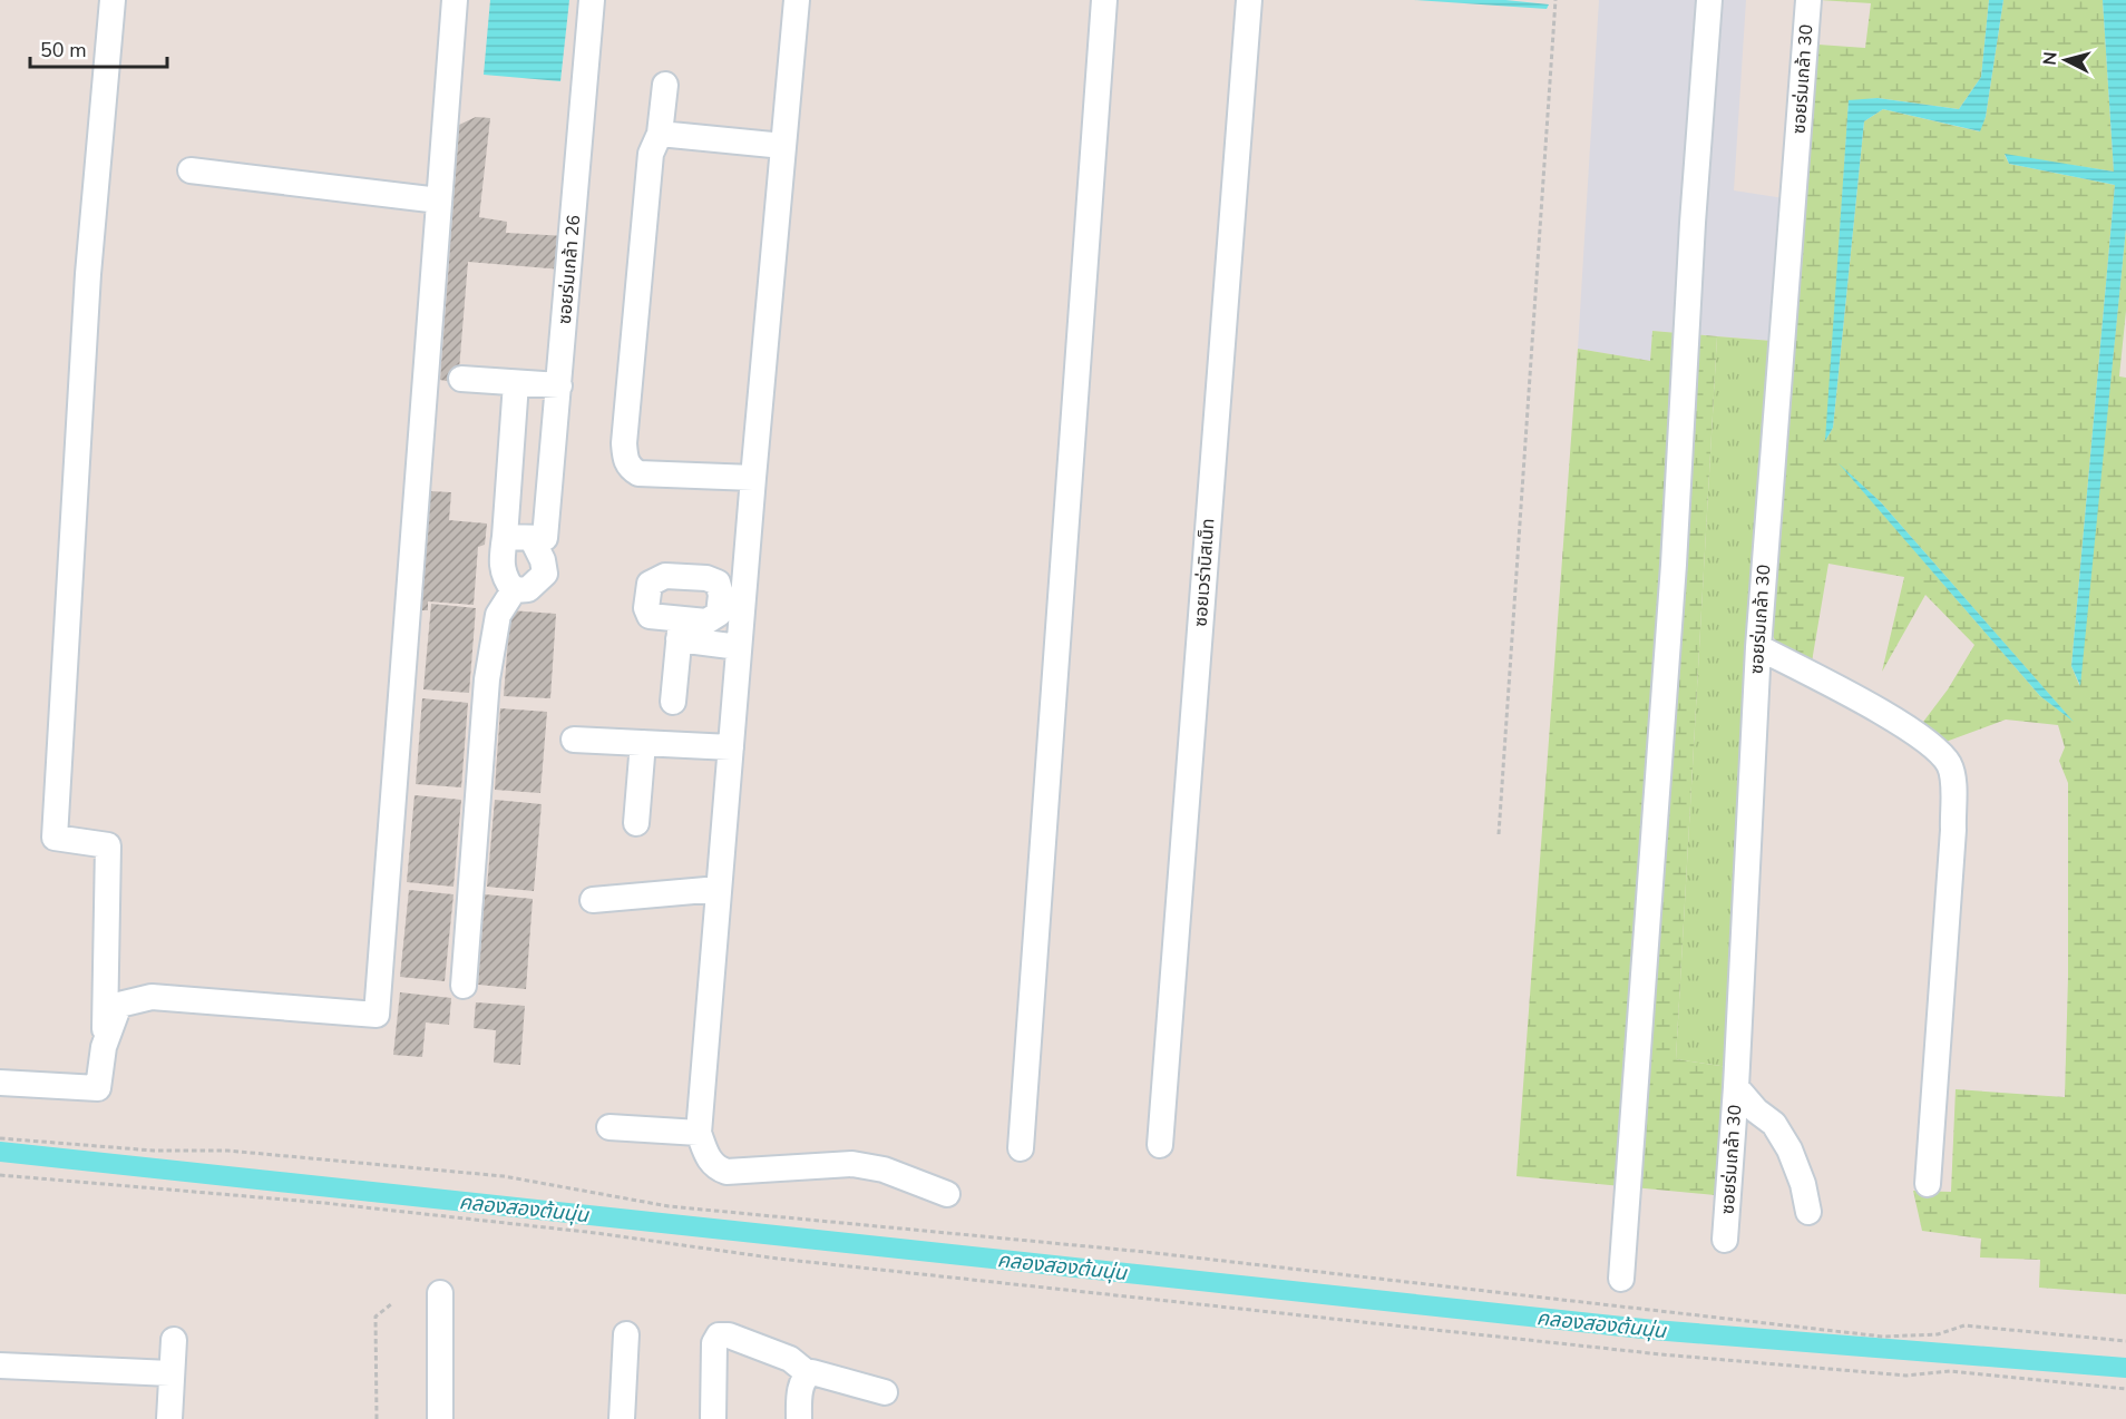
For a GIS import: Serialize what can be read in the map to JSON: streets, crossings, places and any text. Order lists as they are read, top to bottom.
{
  "streets": {
    "street": ["ซอยร่มเกล้า 30", "ซอยร่มเกล้า 26", "ซอยเวร่าบิสเน็ท"]
  },
  "water": ["คลองสองต้นนุ่น"],
  "scale_bar": "50 m",
  "north": "left"
}
